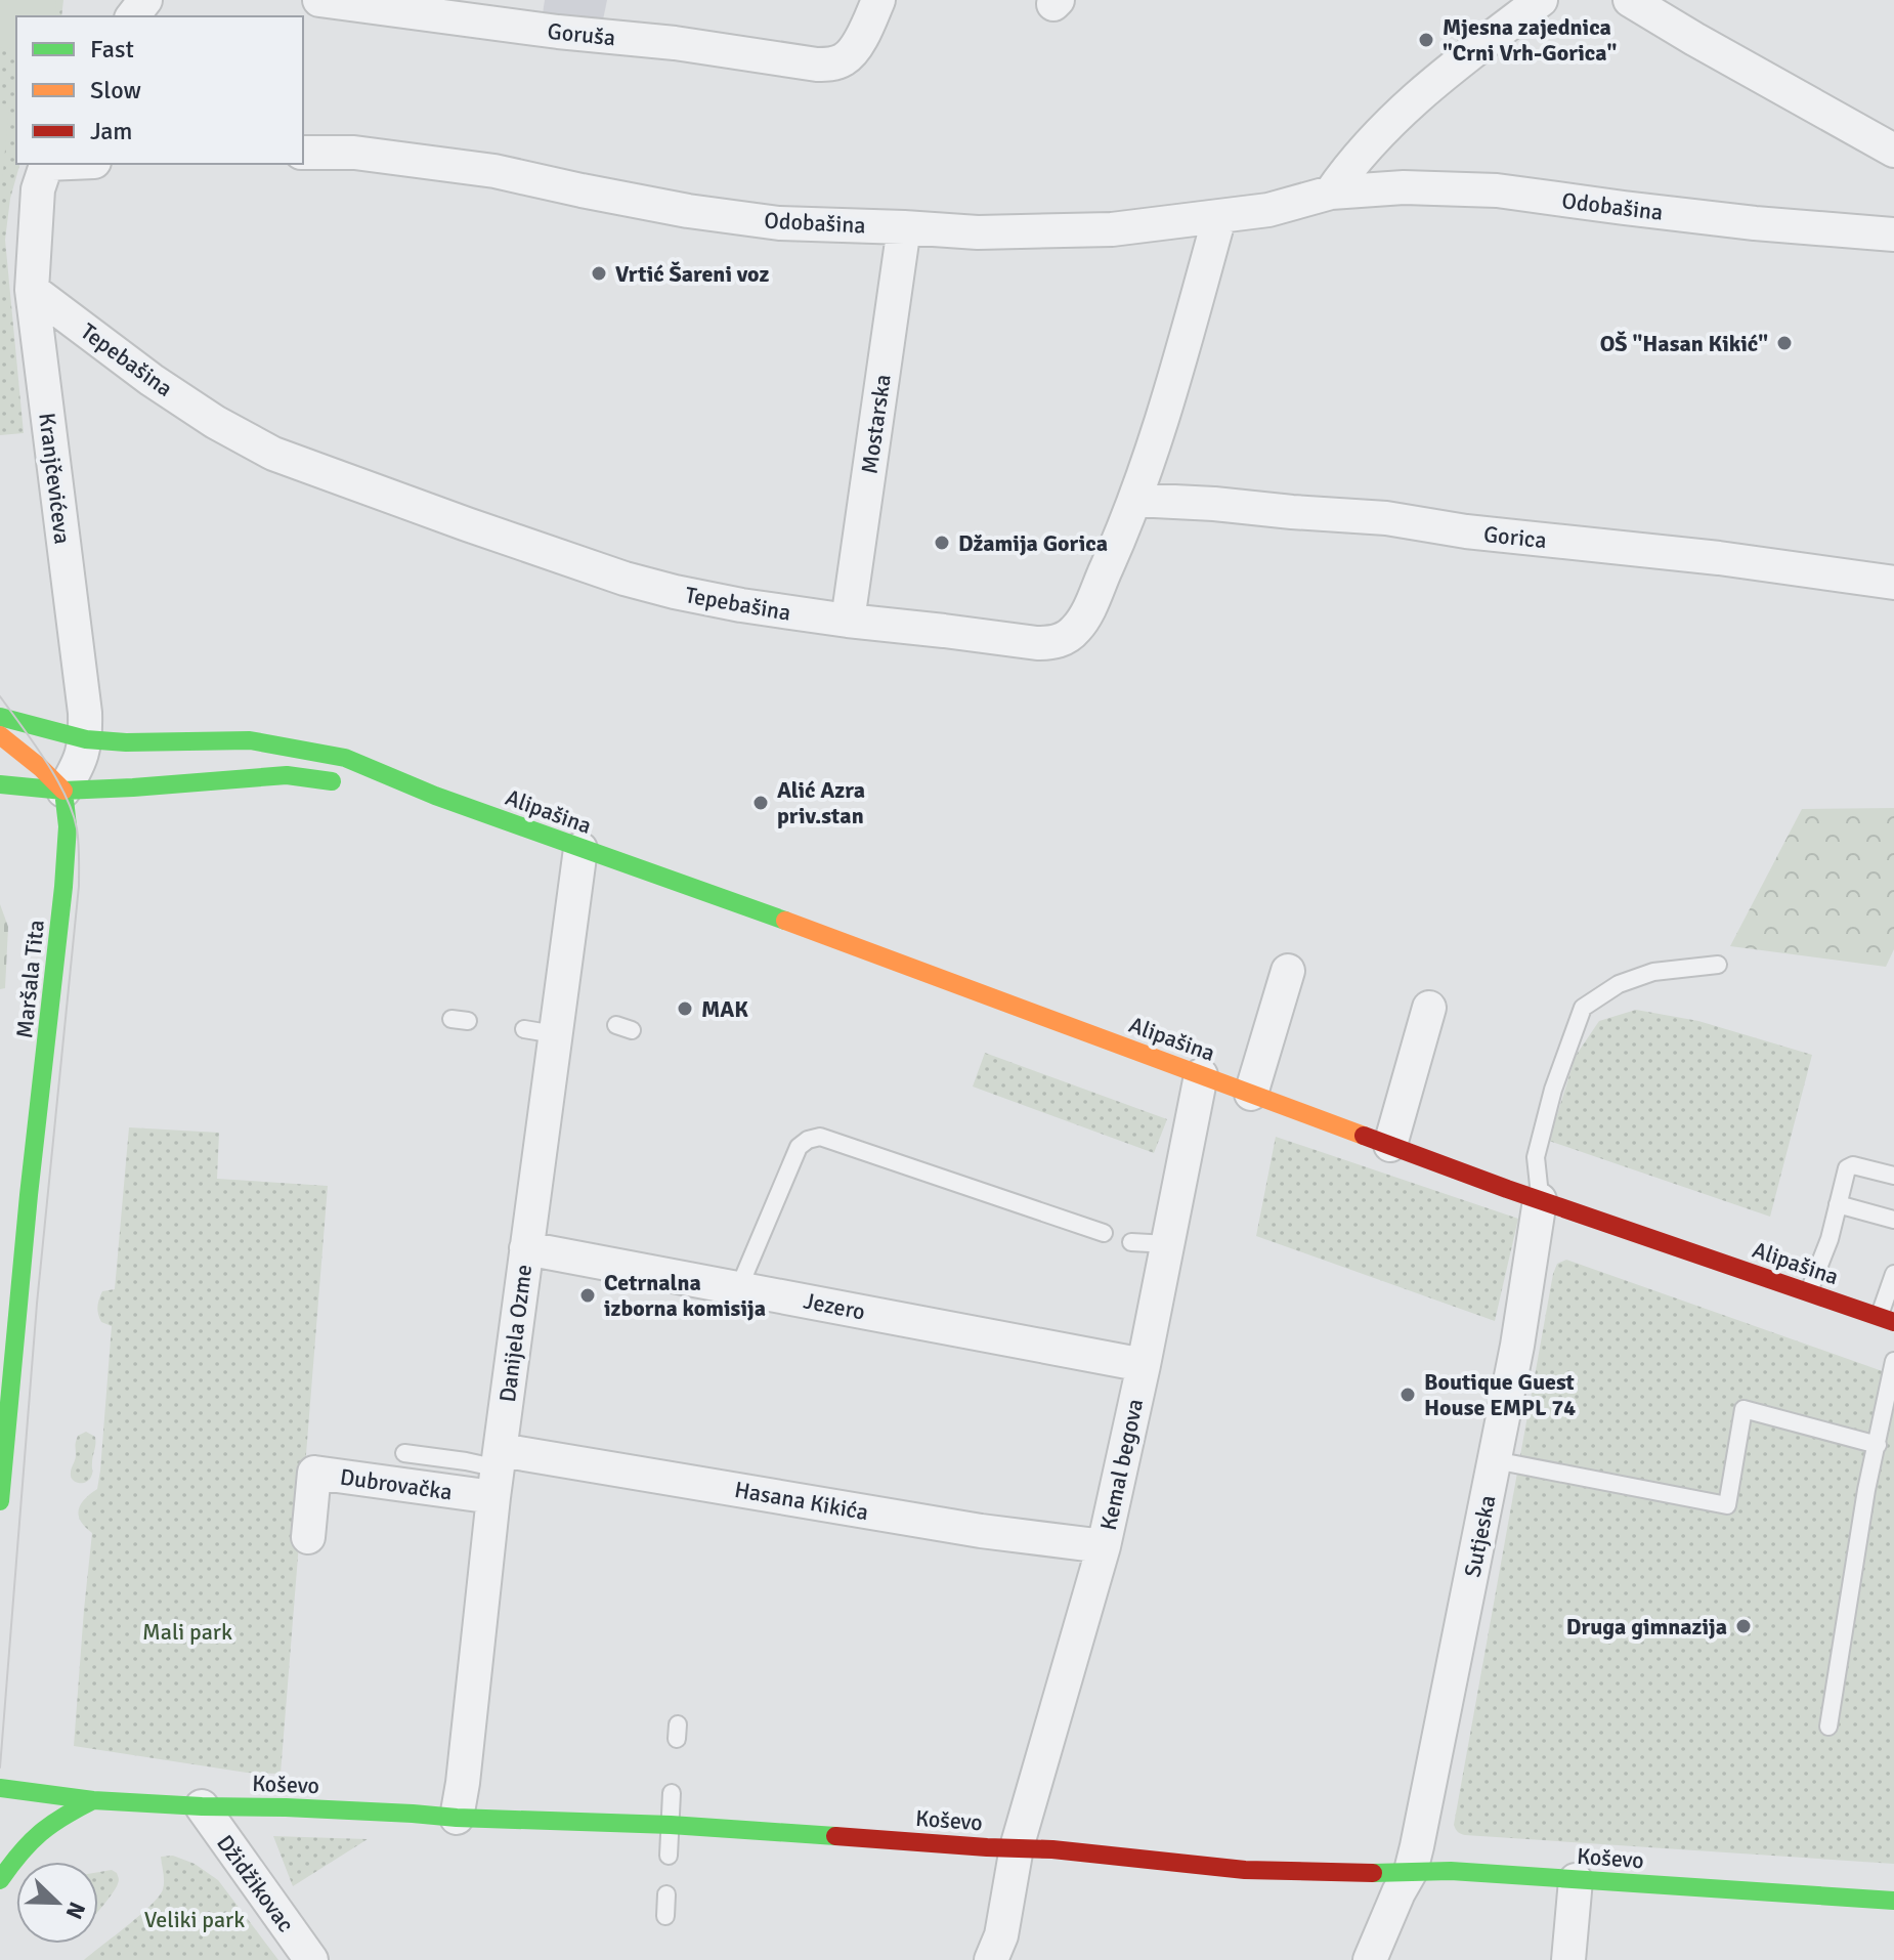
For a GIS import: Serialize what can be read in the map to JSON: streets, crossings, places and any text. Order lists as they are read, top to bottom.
{
  "streets": {
    "main road": ["Alipašina", "Maršala Tita", "Koševo"],
    "street": [
      "Goruša",
      "Odobašina",
      "Tepebašina",
      "Mostarska",
      "Kranjčevićeva",
      "Gorica",
      "Jezero",
      "Danijela Ozme",
      "Kemal begova",
      "Dubrovačka",
      "Hasana Kikića",
      "Sutjeska",
      "Džidžikovac"
    ]
  },
  "crossings": [
    ["Odobašina", "Tepebašina"],
    ["Odobašina", "Mostarska"],
    ["Tepebašina", "Mostarska"],
    ["Tepebašina", "Kranjčevićeva"],
    ["Tepebašina", "Gorica"],
    ["Kranjčevićeva", "Alipašina"],
    ["Kranjčevićeva", "Maršala Tita"],
    ["Alipašina", "Maršala Tita"],
    ["Alipašina", "Danijela Ozme"],
    ["Alipašina", "Kemal begova"],
    ["Alipašina", "Sutjeska"],
    ["Jezero", "Danijela Ozme"],
    ["Jezero", "Kemal begova"],
    ["Danijela Ozme", "Dubrovačka"],
    ["Danijela Ozme", "Hasana Kikića"],
    ["Danijela Ozme", "Koševo"],
    ["Kemal begova", "Hasana Kikića"],
    ["Kemal begova", "Koševo"],
    ["Dubrovačka", "Hasana Kikića"],
    ["Sutjeska", "Koševo"],
    ["Koševo", "Džidžikovac"]
  ],
  "parks": ["Mali park", "Veliki park"],
  "places": [
    "Mjesna zajednica \"Crni Vrh-Gorica\"",
    "Vrtić Šareni voz",
    "OŠ \"Hasan Kikić\"",
    "Džamija Gorica",
    "Alić Azra priv.stan",
    "MAK",
    "Cetrnalna izborna komisija",
    "Boutique Guest House EMPL 74",
    "Druga gimnazija"
  ],
  "legend": ["Fast", "Slow", "Jam"],
  "north": "bottom right"
}
